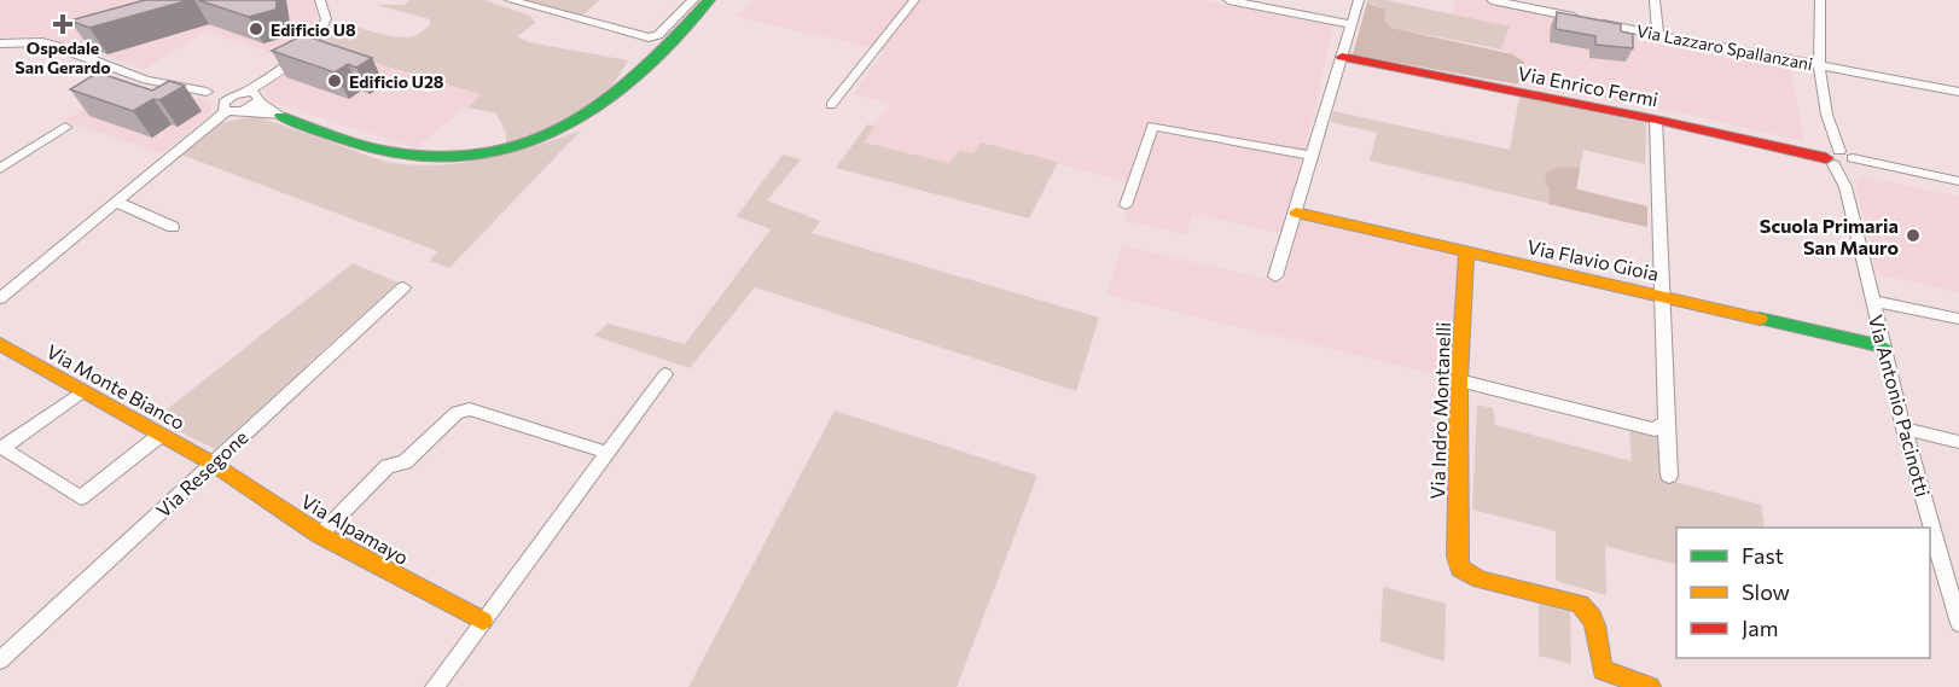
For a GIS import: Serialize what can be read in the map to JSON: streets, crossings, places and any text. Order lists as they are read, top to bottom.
{
  "streets": {
    "street": [
      "Via Lazzaro Spallanzani",
      "Via Enrico Fermi",
      "Via Flavio Gioia",
      "Via Monte Bianco",
      "Via Antonio Pacinotti",
      "Via Indro Montanelli",
      "Via Resegone",
      "Via Alpamayo"
    ]
  },
  "crossings": [
    ["Via Lazzaro Spallanzani", "Via Antonio Pacinotti"],
    ["Via Enrico Fermi", "Via Antonio Pacinotti"],
    ["Via Flavio Gioia", "Via Antonio Pacinotti"],
    ["Via Flavio Gioia", "Via Indro Montanelli"],
    ["Via Monte Bianco", "Via Resegone"],
    ["Via Monte Bianco", "Via Alpamayo"],
    ["Via Resegone", "Via Alpamayo"]
  ],
  "places": {
    "health": ["Ospedale San Gerardo"],
    "other": ["Edificio U8", "Edificio U28", "Scuola Primaria San Mauro"]
  },
  "legend": ["Fast", "Slow", "Jam"]
}
